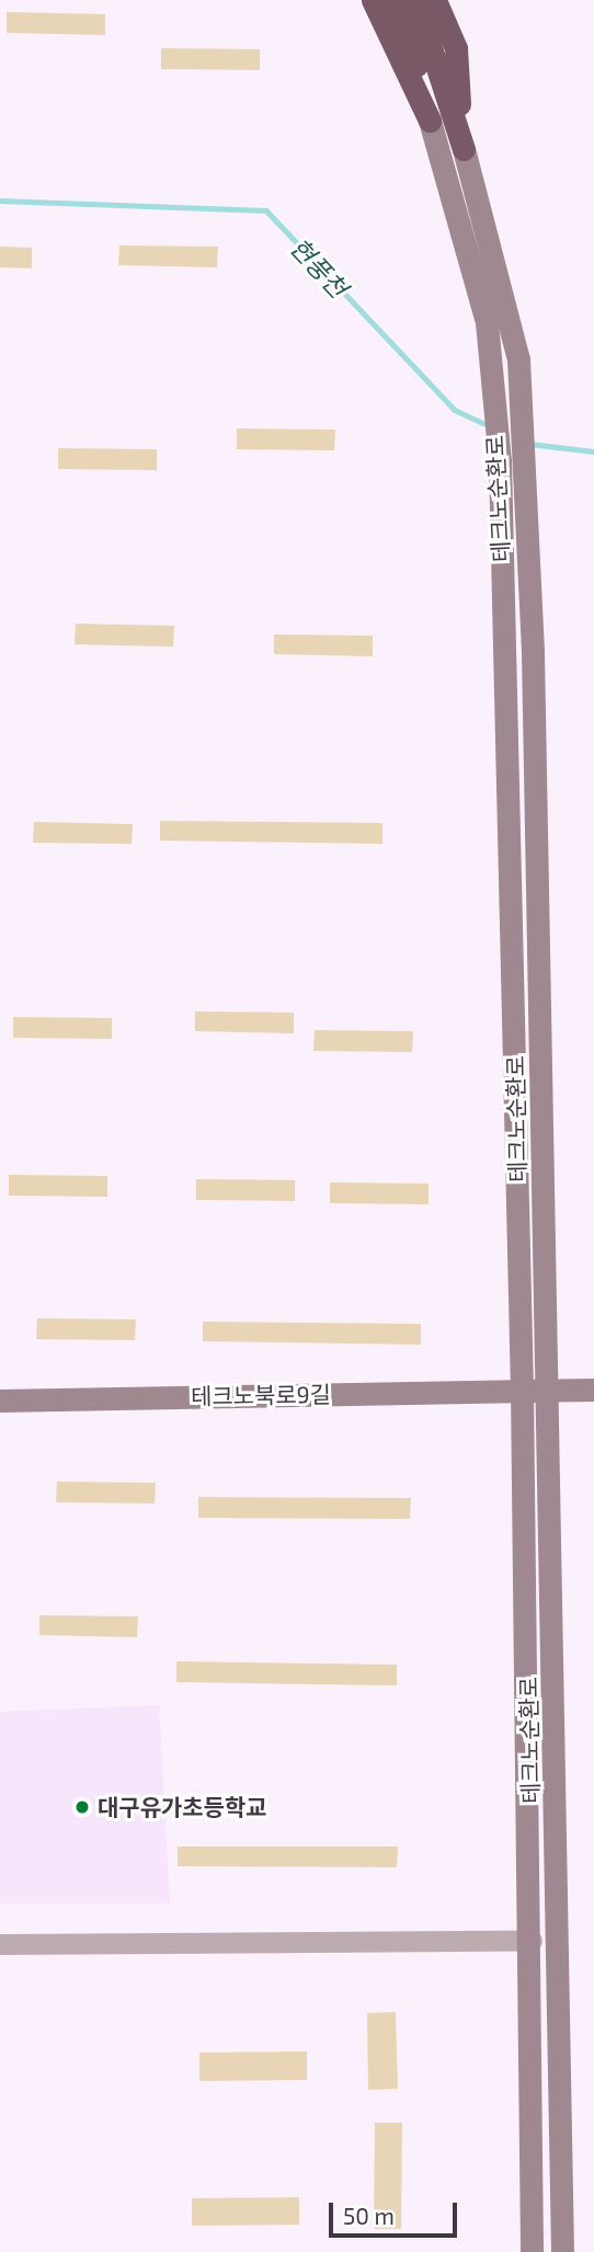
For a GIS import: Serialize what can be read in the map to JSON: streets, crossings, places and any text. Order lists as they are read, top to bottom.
{
  "streets": {
    "highway": ["테크노순환로"],
    "street": ["테크노북로9길"]
  },
  "crossings": [
    ["테크노순환로", "테크노북로9길"]
  ],
  "water": ["현풍천"],
  "places": ["대구유가초등학교"],
  "scale_bar": "50 m"
}
